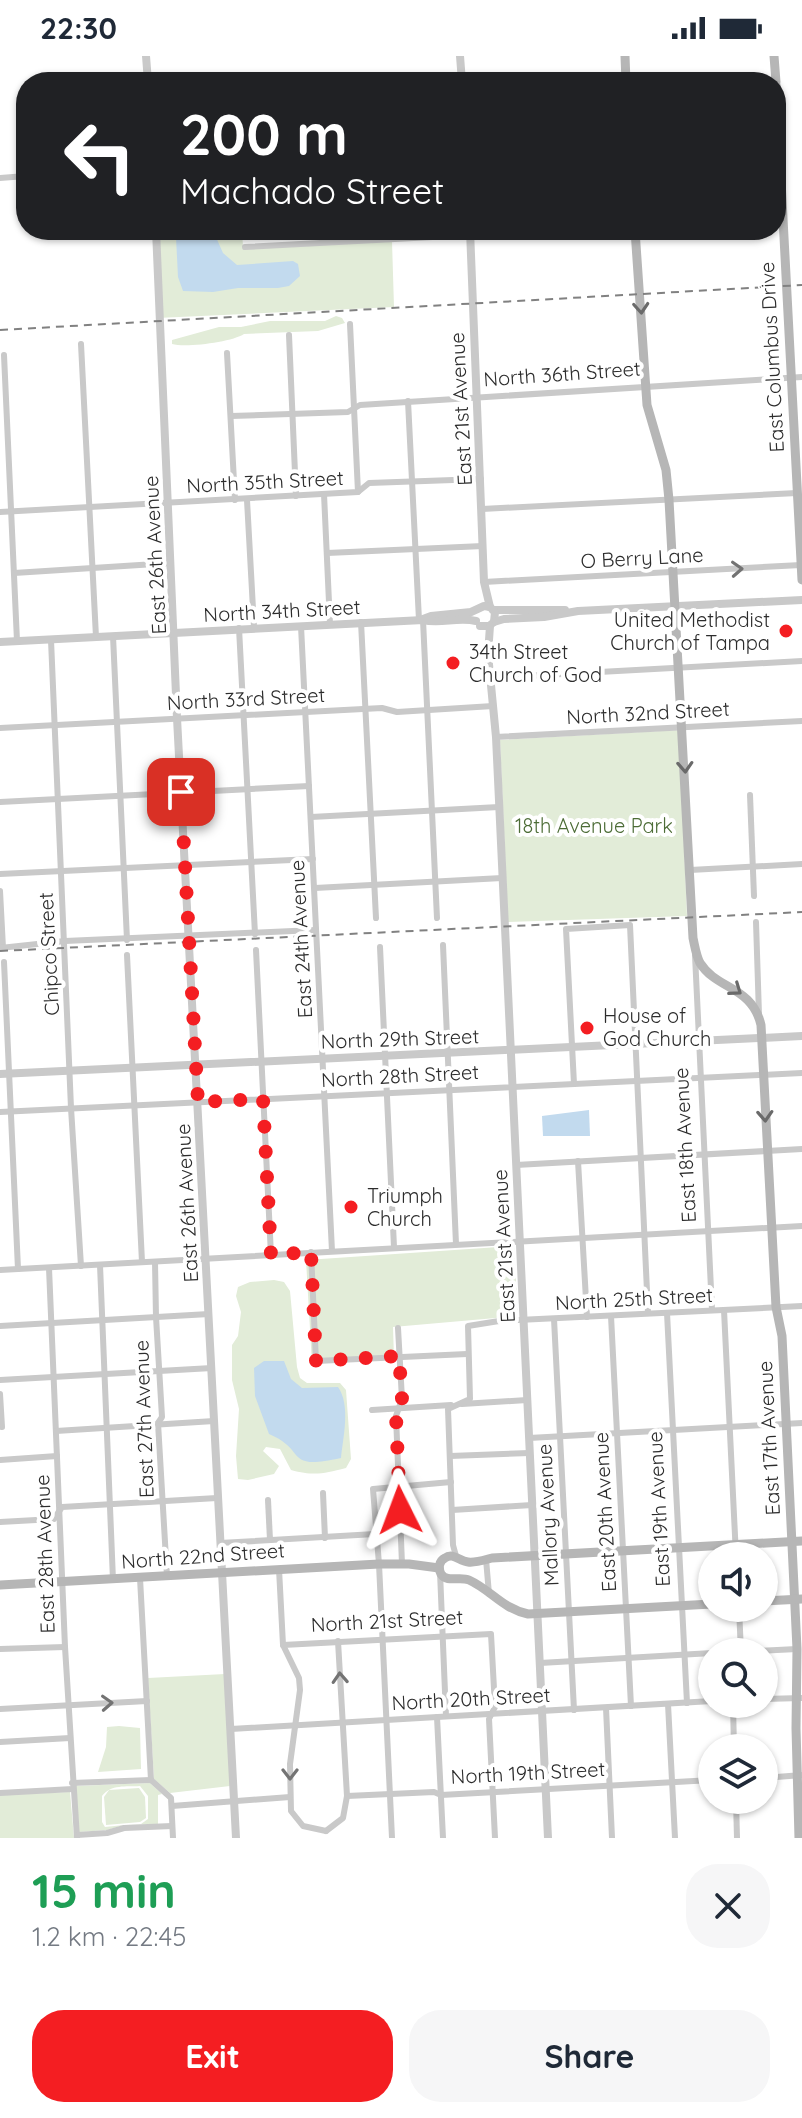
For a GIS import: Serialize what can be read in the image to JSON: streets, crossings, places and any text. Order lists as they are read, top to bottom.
{
  "streets": {
    "main road": [
      "East Columbus Drive",
      "East 18th Avenue",
      "East 17th Avenue",
      "North 22nd Street",
      "North 21st Street"
    ],
    "street": [
      "North 36th Street",
      "East 21st Avenue",
      "North 35th Street",
      "East 26th Avenue",
      "O Berry Lane",
      "North 34th Street",
      "North 33rd Street",
      "North 32nd Street",
      "East 24th Avenue",
      "Chipco Street",
      "North 29th Street",
      "North 28th Street",
      "North 25th Street",
      "East 27th Avenue",
      "East 19th Avenue",
      "East 20th Avenue",
      "Mallory Avenue",
      "East 28th Avenue",
      "North 20th Street",
      "North 19th Street"
    ]
  },
  "crossings": [
    ["East Columbus Drive", "North 36th Street"],
    ["East Columbus Drive", "O Berry Lane"],
    ["North 36th Street", "East 21st Avenue"],
    ["East 21st Avenue", "North 35th Street"],
    ["East 21st Avenue", "O Berry Lane"],
    ["East 21st Avenue", "North 34th Street"],
    ["East 21st Avenue", "North 33rd Street"],
    ["East 21st Avenue", "North 32nd Street"],
    ["East 21st Avenue", "North 29th Street"],
    ["East 21st Avenue", "North 28th Street"],
    ["East 21st Avenue", "North 25th Street"],
    ["East 21st Avenue", "North 21st Street"],
    ["East 21st Avenue", "North 20th Street"],
    ["East 21st Avenue", "North 19th Street"],
    ["North 35th Street", "East 26th Avenue"],
    ["East 26th Avenue", "North 34th Street"],
    ["East 26th Avenue", "North 33rd Street"],
    ["East 26th Avenue", "North 29th Street"],
    ["East 26th Avenue", "North 28th Street"],
    ["East 26th Avenue", "North 22nd Street"],
    ["East 26th Avenue", "North 20th Street"],
    ["O Berry Lane", "East 18th Avenue"],
    ["North 34th Street", "East 24th Avenue"],
    ["North 34th Street", "Chipco Street"],
    ["North 34th Street", "East 18th Avenue"],
    ["North 33rd Street", "East 24th Avenue"],
    ["North 33rd Street", "Chipco Street"],
    ["North 32nd Street", "East 18th Avenue"],
    ["East 24th Avenue", "North 29th Street"],
    ["East 24th Avenue", "North 28th Street"],
    ["Chipco Street", "North 29th Street"],
    ["Chipco Street", "North 28th Street"],
    ["North 29th Street", "East 18th Avenue"],
    ["North 29th Street", "East 17th Avenue"],
    ["North 28th Street", "East 18th Avenue"],
    ["North 28th Street", "East 17th Avenue"],
    ["East 18th Avenue", "North 25th Street"],
    ["North 25th Street", "East 17th Avenue"],
    ["North 25th Street", "East 19th Avenue"],
    ["North 25th Street", "East 20th Avenue"],
    ["North 25th Street", "Mallory Avenue"],
    ["East 27th Avenue", "North 22nd Street"],
    ["East 19th Avenue", "North 21st Street"],
    ["East 19th Avenue", "North 20th Street"],
    ["East 20th Avenue", "North 21st Street"],
    ["East 20th Avenue", "North 20th Street"],
    ["Mallory Avenue", "North 21st Street"],
    ["Mallory Avenue", "North 20th Street"],
    ["East 28th Avenue", "North 22nd Street"],
    ["North 22nd Street", "North 21st Street"],
    ["North 21st Street", "North 20th Street"]
  ],
  "one_way": ["O Berry Lane"],
  "parks": ["18th Avenue Park"],
  "places": [
    "United Methodist Church of Tampa",
    "34th Street Church of God",
    "House of God Church",
    "Triumph Church"
  ],
  "page": {
    "status": "22:30",
    "turn": ["200 m", "Machado Street"],
    "heading": ["15 min", "1.2 km · 22:45"],
    "buttons": ["Exit", "Share"]
  }
}
